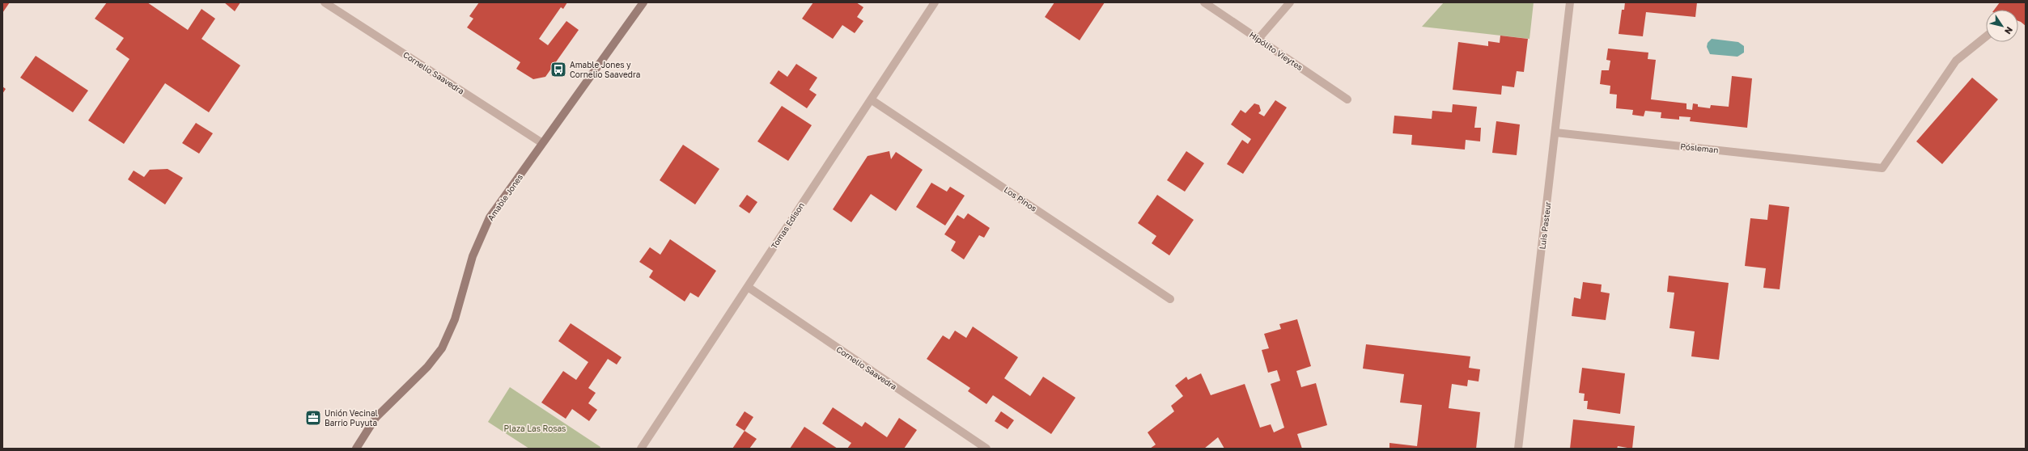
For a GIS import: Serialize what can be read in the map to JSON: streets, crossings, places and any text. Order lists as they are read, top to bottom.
{
  "streets": {
    "street": [
      "Hipólito Vieytes",
      "Cornelio Saavedra",
      "Pósleman",
      "Amable Jones",
      "Los Pinos",
      "Tomas Edison",
      "Luis Pasteur"
    ]
  },
  "crossings": [
    ["Cornelio Saavedra", "Amable Jones"],
    ["Cornelio Saavedra", "Tomas Edison"],
    ["Pósleman", "Luis Pasteur"],
    ["Los Pinos", "Tomas Edison"]
  ],
  "parks": ["Plaza Las Rosas"],
  "places": {
    "bus stop": ["Amable Jones y Cornelio Saavedra"],
    "office": ["Unión Vecinal Barrio Puyuta"]
  },
  "north": "bottom right"
}
